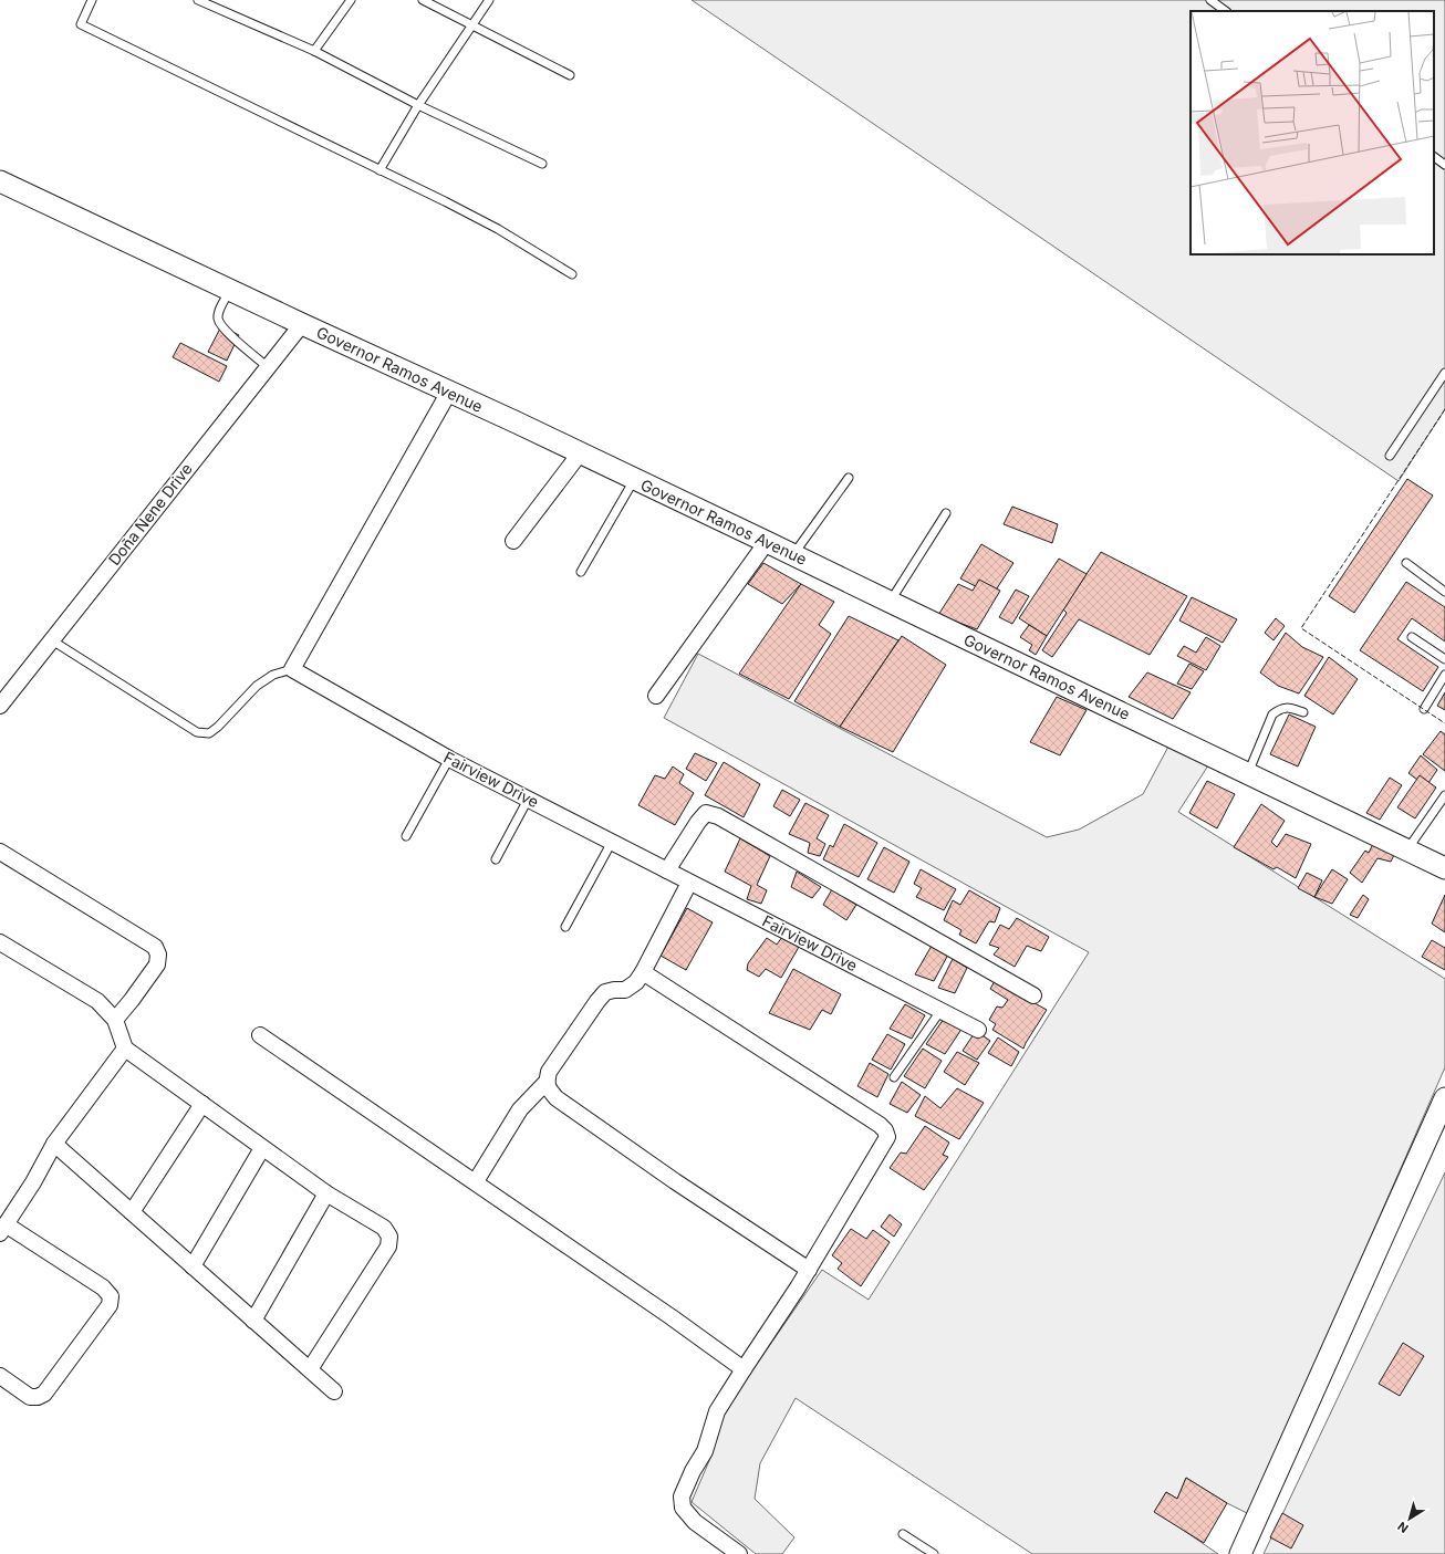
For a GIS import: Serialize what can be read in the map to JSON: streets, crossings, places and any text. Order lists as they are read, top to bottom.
{
  "streets": {
    "main road": ["Governor Ramos Avenue"],
    "street": ["Doña Nene Drive", "Fairview Drive"]
  },
  "crossings": [
    ["Governor Ramos Avenue", "Doña Nene Drive"]
  ],
  "north": "bottom left"
}
